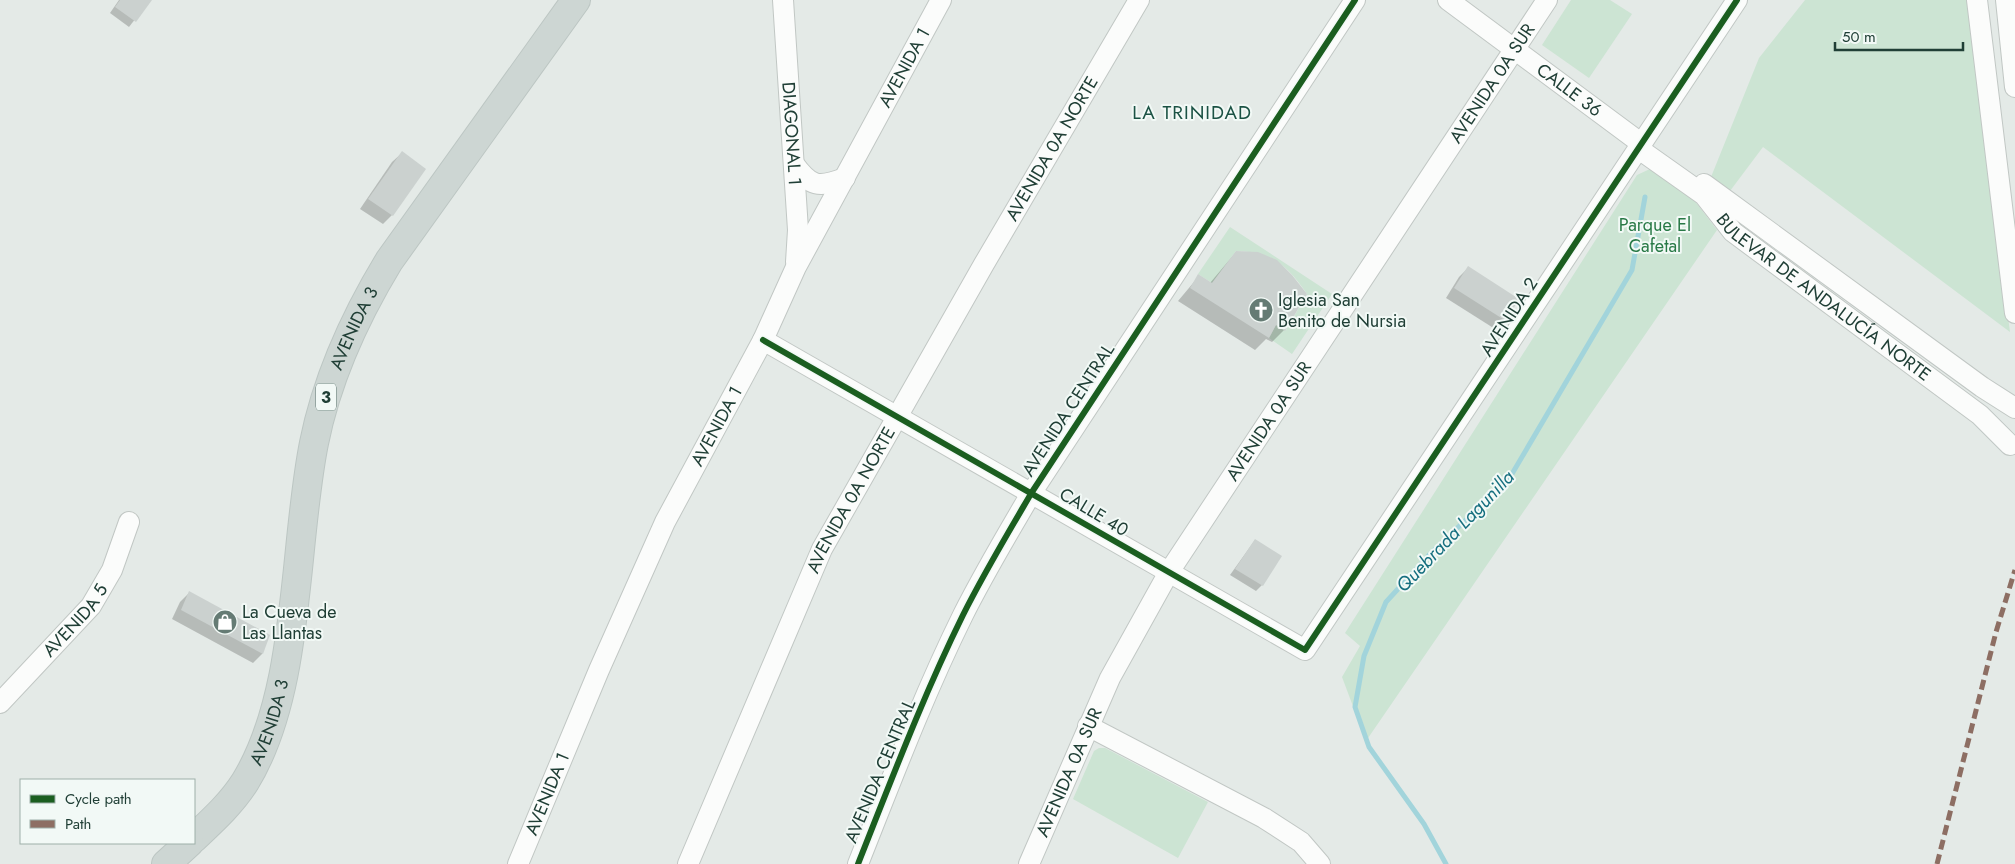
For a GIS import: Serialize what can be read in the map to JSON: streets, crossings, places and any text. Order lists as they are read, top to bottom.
{
  "streets": {
    "main road": ["AVENIDA 3", "3"],
    "street": [
      "AVENIDA 1",
      "AVENIDA 0A SUR",
      "CALLE 36",
      "DIAGONAL 1",
      "AVENIDA 0A NORTE",
      "BULEVAR DE ANDALUCÍA NORTE",
      "AVENIDA 2",
      "AVENIDA CENTRAL",
      "CALLE 40",
      "AVENIDA 5"
    ]
  },
  "crossings": [
    ["AVENIDA 1", "DIAGONAL 1"],
    ["AVENIDA 1", "CALLE 40"],
    ["AVENIDA 0A SUR", "CALLE 36"],
    ["AVENIDA 0A SUR", "CALLE 40"],
    ["CALLE 36", "BULEVAR DE ANDALUCÍA NORTE"],
    ["CALLE 36", "AVENIDA 2"],
    ["AVENIDA 0A NORTE", "CALLE 40"],
    ["BULEVAR DE ANDALUCÍA NORTE", "AVENIDA 2"],
    ["AVENIDA 2", "CALLE 40"],
    ["AVENIDA CENTRAL", "CALLE 40"]
  ],
  "districts": ["LA TRINIDAD"],
  "water": ["Quebrada Lagunilla"],
  "parks": ["Parque El Cafetal"],
  "places": {
    "church": ["Iglesia San Benito de Nursia"],
    "shop": ["La Cueva de Las Llantas"]
  },
  "legend": ["Cycle path", "Path"],
  "scale_bar": "50 m"
}
